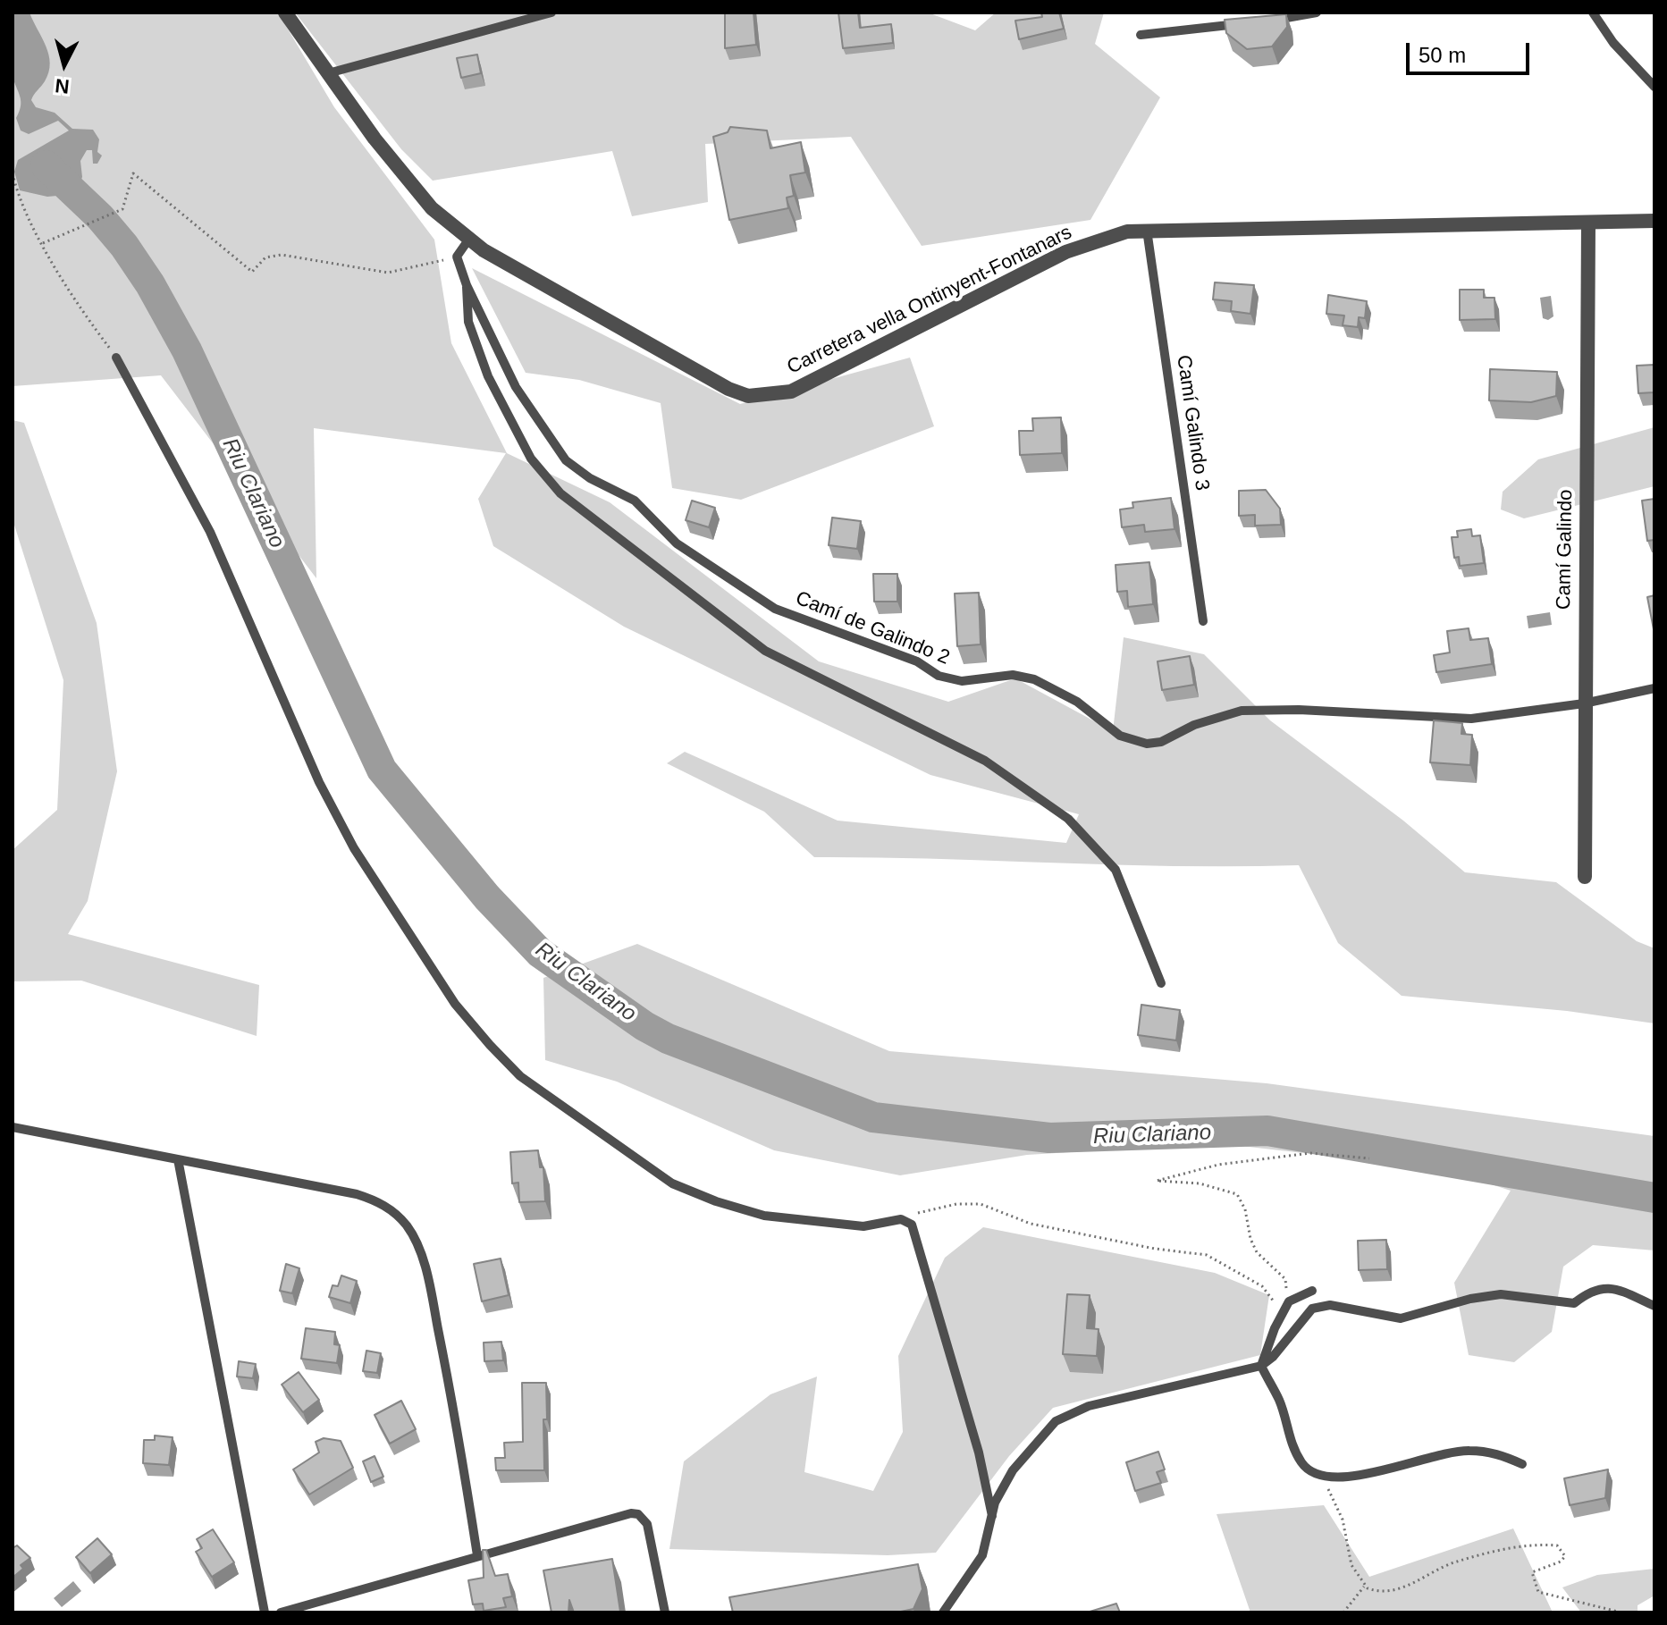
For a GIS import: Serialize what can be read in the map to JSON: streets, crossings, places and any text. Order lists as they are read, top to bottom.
{
  "streets": {
    "street": ["Carretera vella Ontinyent-Fontanars", "Camí Galindo"],
    "lane": ["Camí Galindo 3", "Camí de Galindo 2"]
  },
  "crossings": [
    ["Carretera vella Ontinyent-Fontanars", "Camí Galindo 3"],
    ["Carretera vella Ontinyent-Fontanars", "Camí Galindo"],
    ["Camí Galindo", "Camí de Galindo 2"]
  ],
  "water": ["Riu Clariano"],
  "scale_bar": "50 m",
  "north": "bottom"
}
